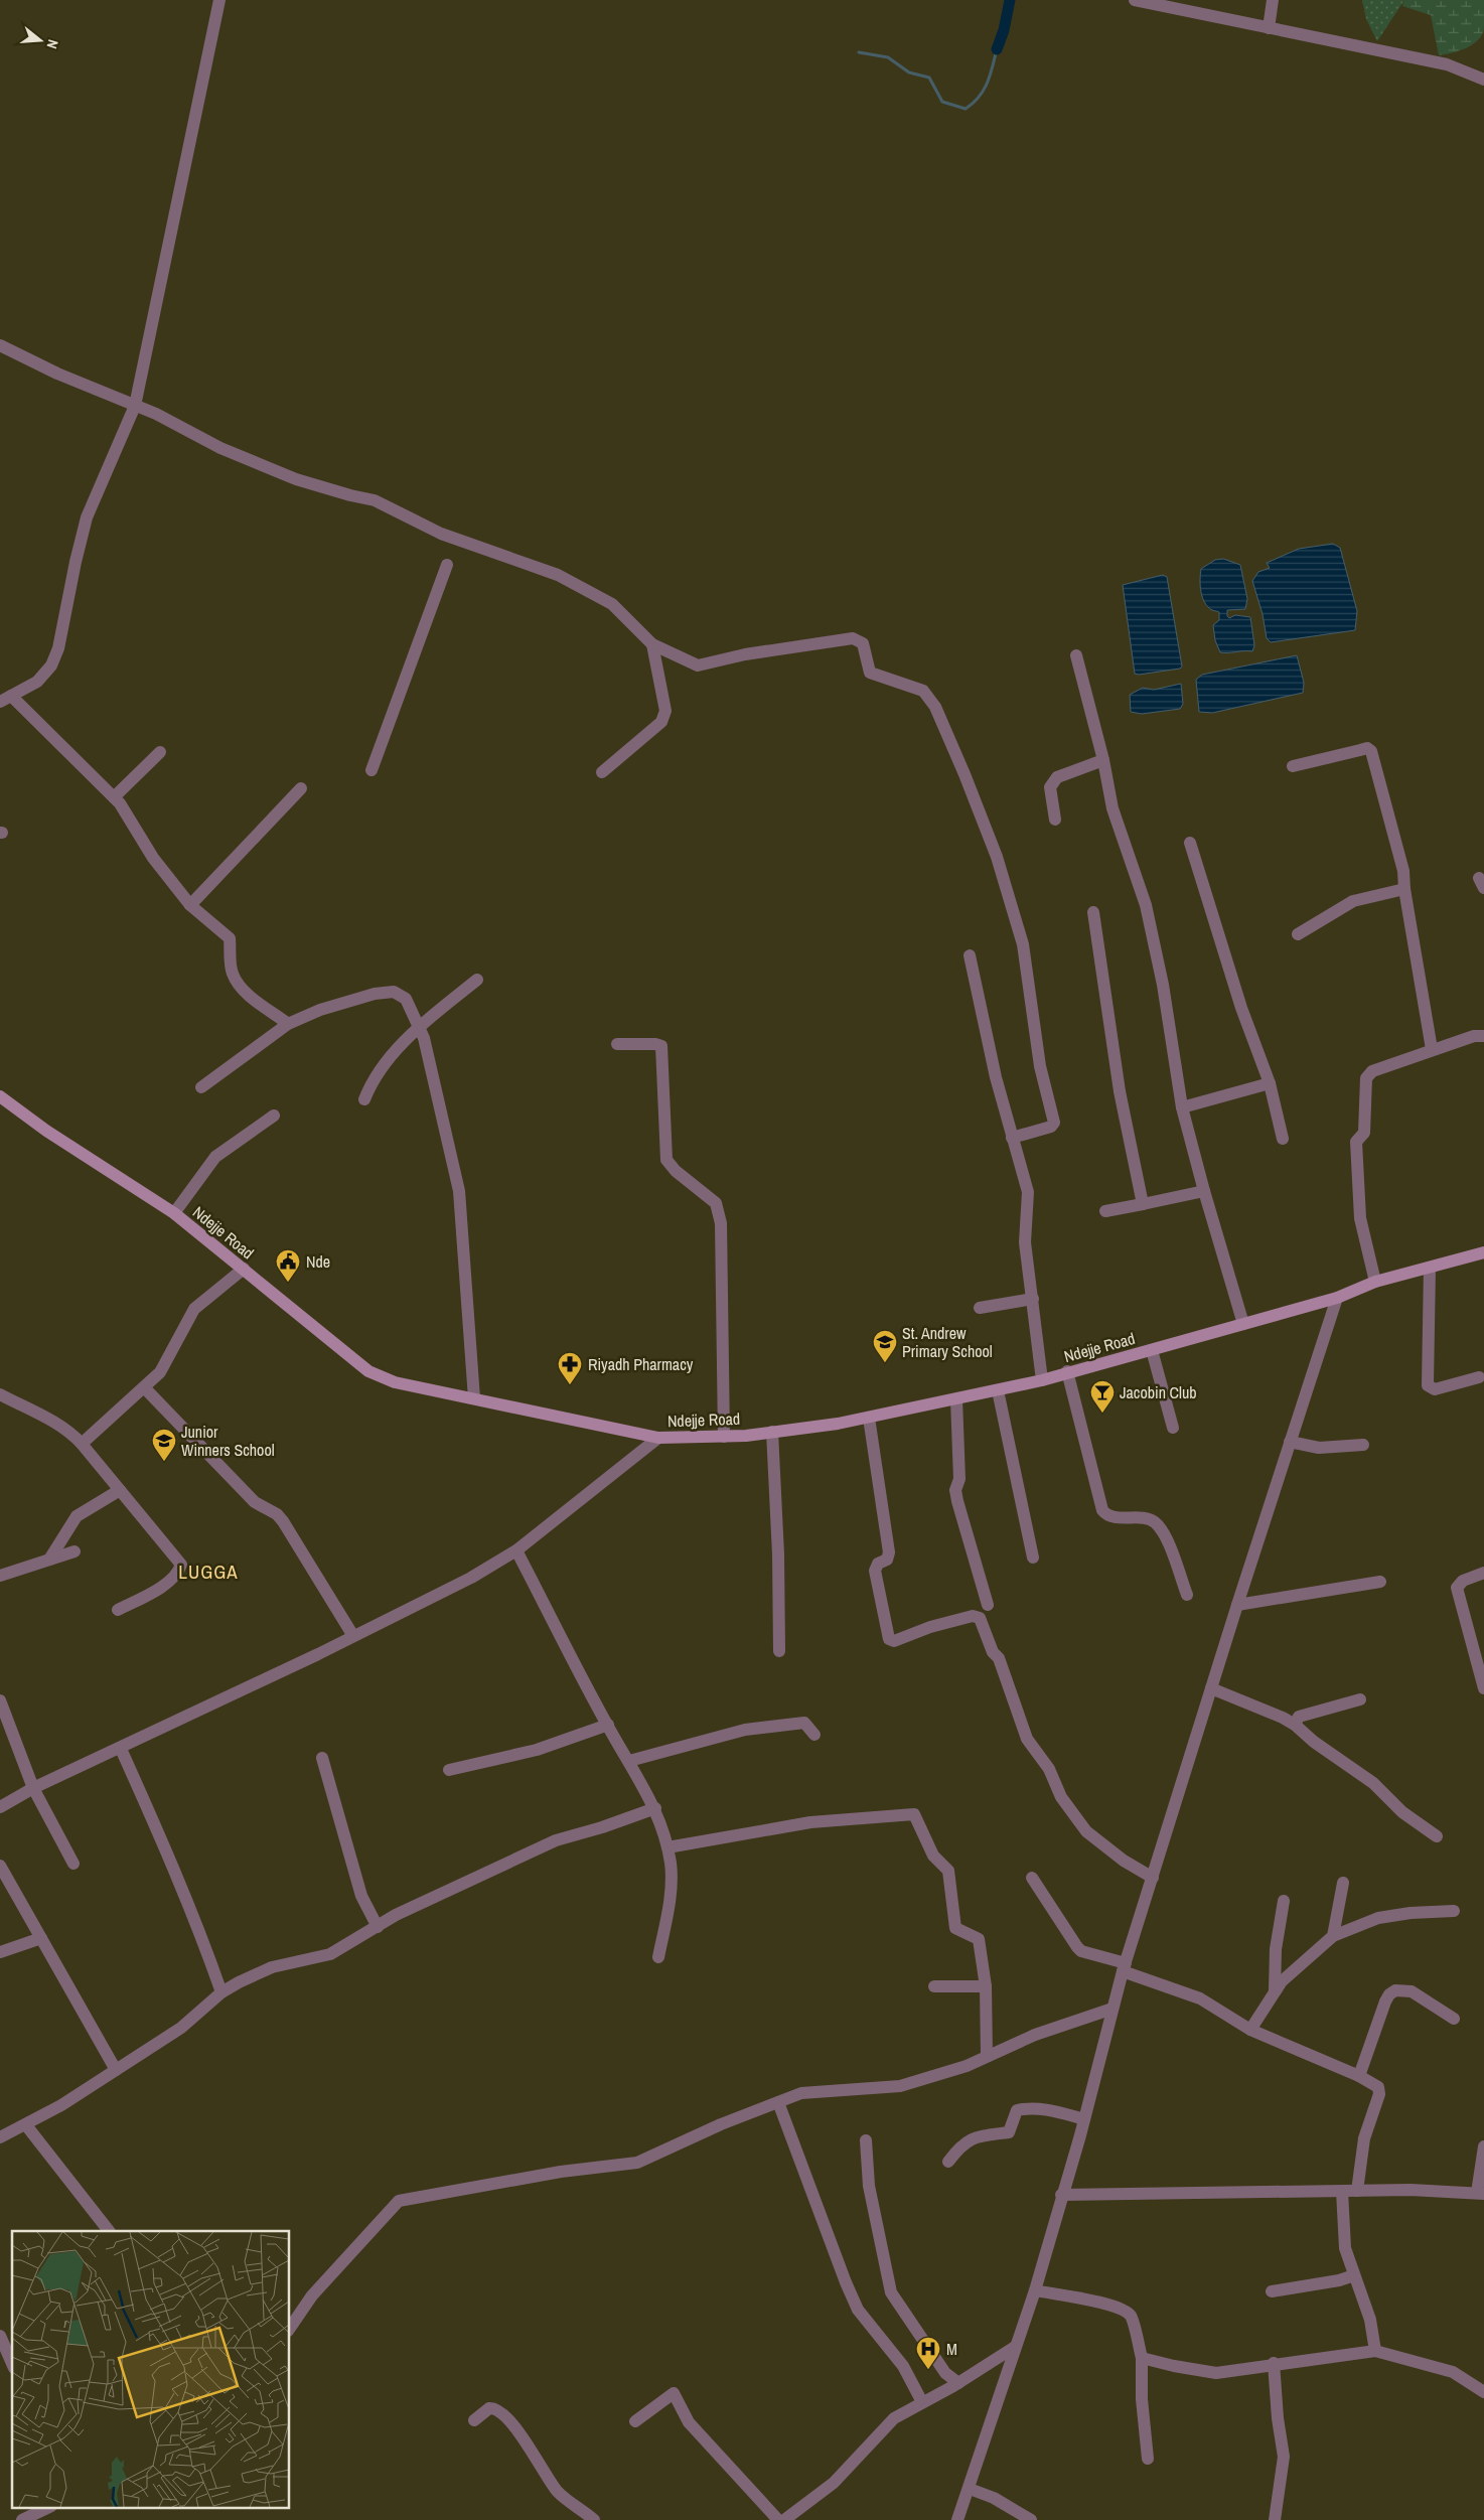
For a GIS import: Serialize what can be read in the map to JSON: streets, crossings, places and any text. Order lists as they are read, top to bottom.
{
  "streets": {
    "street": ["Ndejje Road"]
  },
  "districts": ["LUGGA"],
  "places": {
    "public building": ["Nde"],
    "school or university": ["St. Andrew Primary School", "Junior Winners School"],
    "pharmacy": ["Riyadh Pharmacy"],
    "bar": ["Jacobin Club"],
    "hospital": ["M"]
  },
  "north": "right"
}
